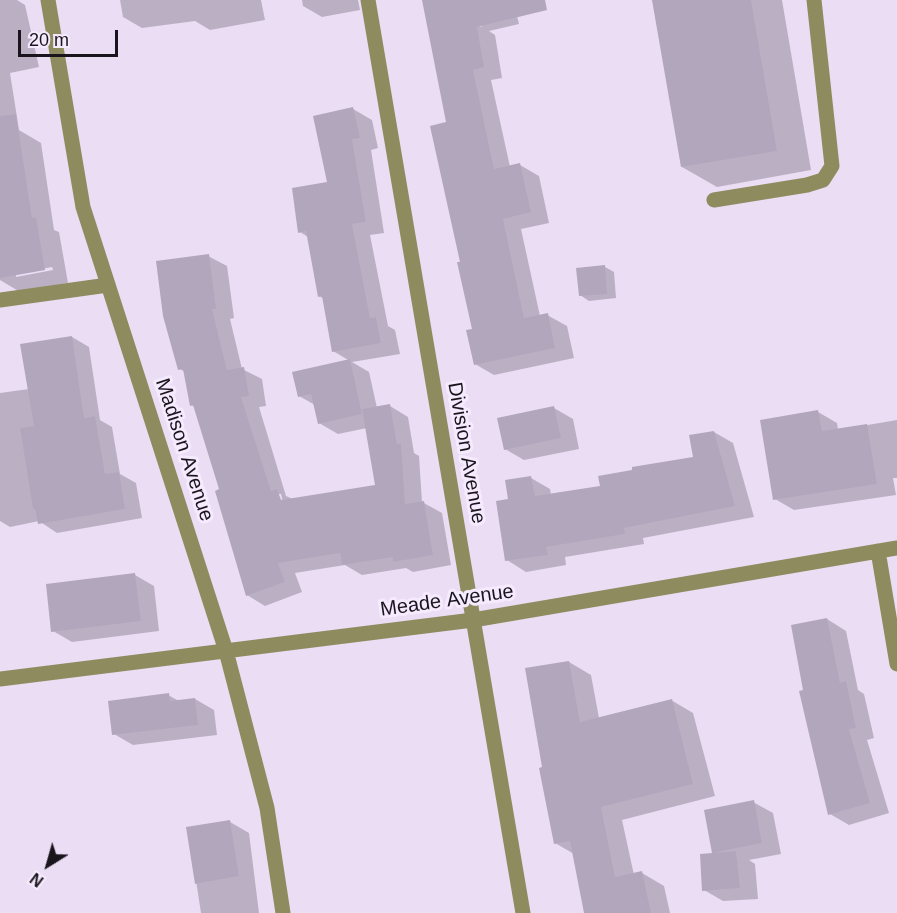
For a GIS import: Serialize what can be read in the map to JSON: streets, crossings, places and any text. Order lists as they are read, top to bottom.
{
  "streets": {
    "street": ["Madison Avenue", "Division Avenue", "Meade Avenue"]
  },
  "crossings": [
    ["Madison Avenue", "Meade Avenue"],
    ["Division Avenue", "Meade Avenue"]
  ],
  "scale_bar": "20 m",
  "north": "bottom left"
}
